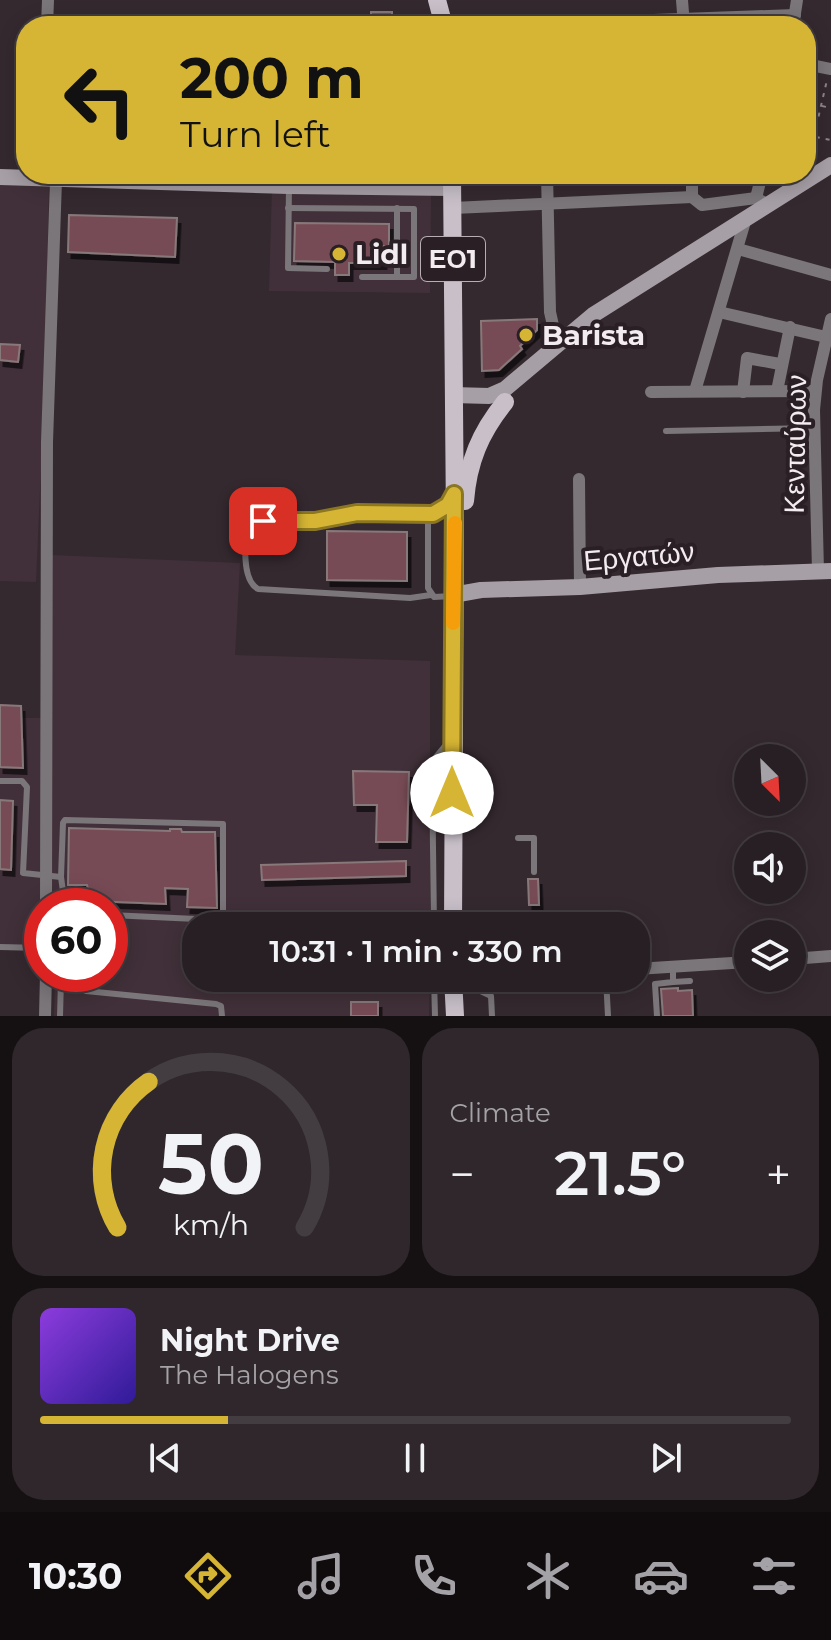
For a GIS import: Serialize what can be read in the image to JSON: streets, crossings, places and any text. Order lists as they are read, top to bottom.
{
  "streets": {
    "main road": ["ΕΟ1"],
    "street": ["Κενταύρων", "Εργατών"]
  },
  "crossings": [
    ["ΕΟ1", "Εργατών"],
    ["Κενταύρων", "Εργατών"]
  ],
  "places": ["Lidl", "Barista"],
  "north": "bottom right",
  "page": {
    "turn": ["200 m", "Turn left"],
    "limit": "60",
    "trip": "10:31 · 1 min · 330 m",
    "tile": "Climate",
    "heat": ["−", "21.5°", "+"],
    "song": ["Night Drive", "The Halogens"],
    "tabs": "10:30",
    "gauge": ["50", "km/h"]
  }
}
